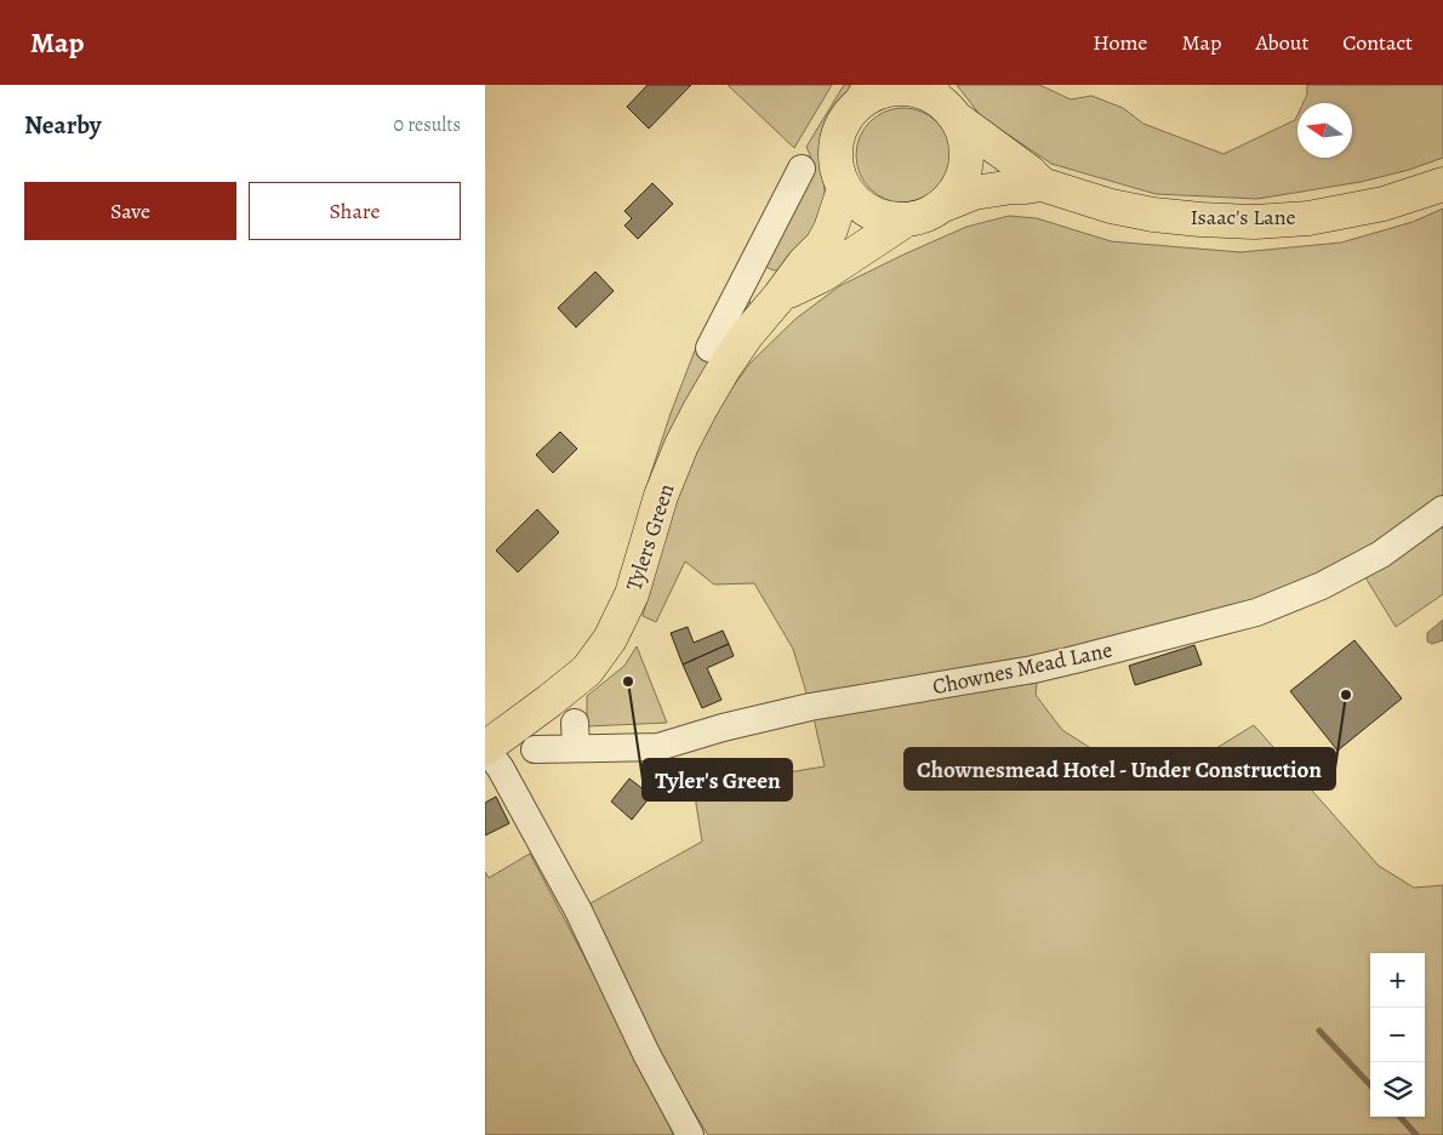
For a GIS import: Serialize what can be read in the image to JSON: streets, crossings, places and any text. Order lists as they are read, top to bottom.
{
  "streets": {
    "highway": ["Isaac's Lane", "Tylers Green"],
    "street": ["Chownes Mead Lane"]
  },
  "crossings": [
    ["Isaac's Lane", "Tylers Green"]
  ],
  "places": ["Tyler's Green", "Chownesmead Hotel - Under Construction"],
  "north": "left",
  "page": {
    "header": "Map",
    "nav": [
      "Home",
      "Map",
      "About",
      "Contact"
    ],
    "heading": ["Nearby", "0 results"],
    "buttons": ["Save", "Share"],
    "map_buttons": ["+", "−"]
  }
}
